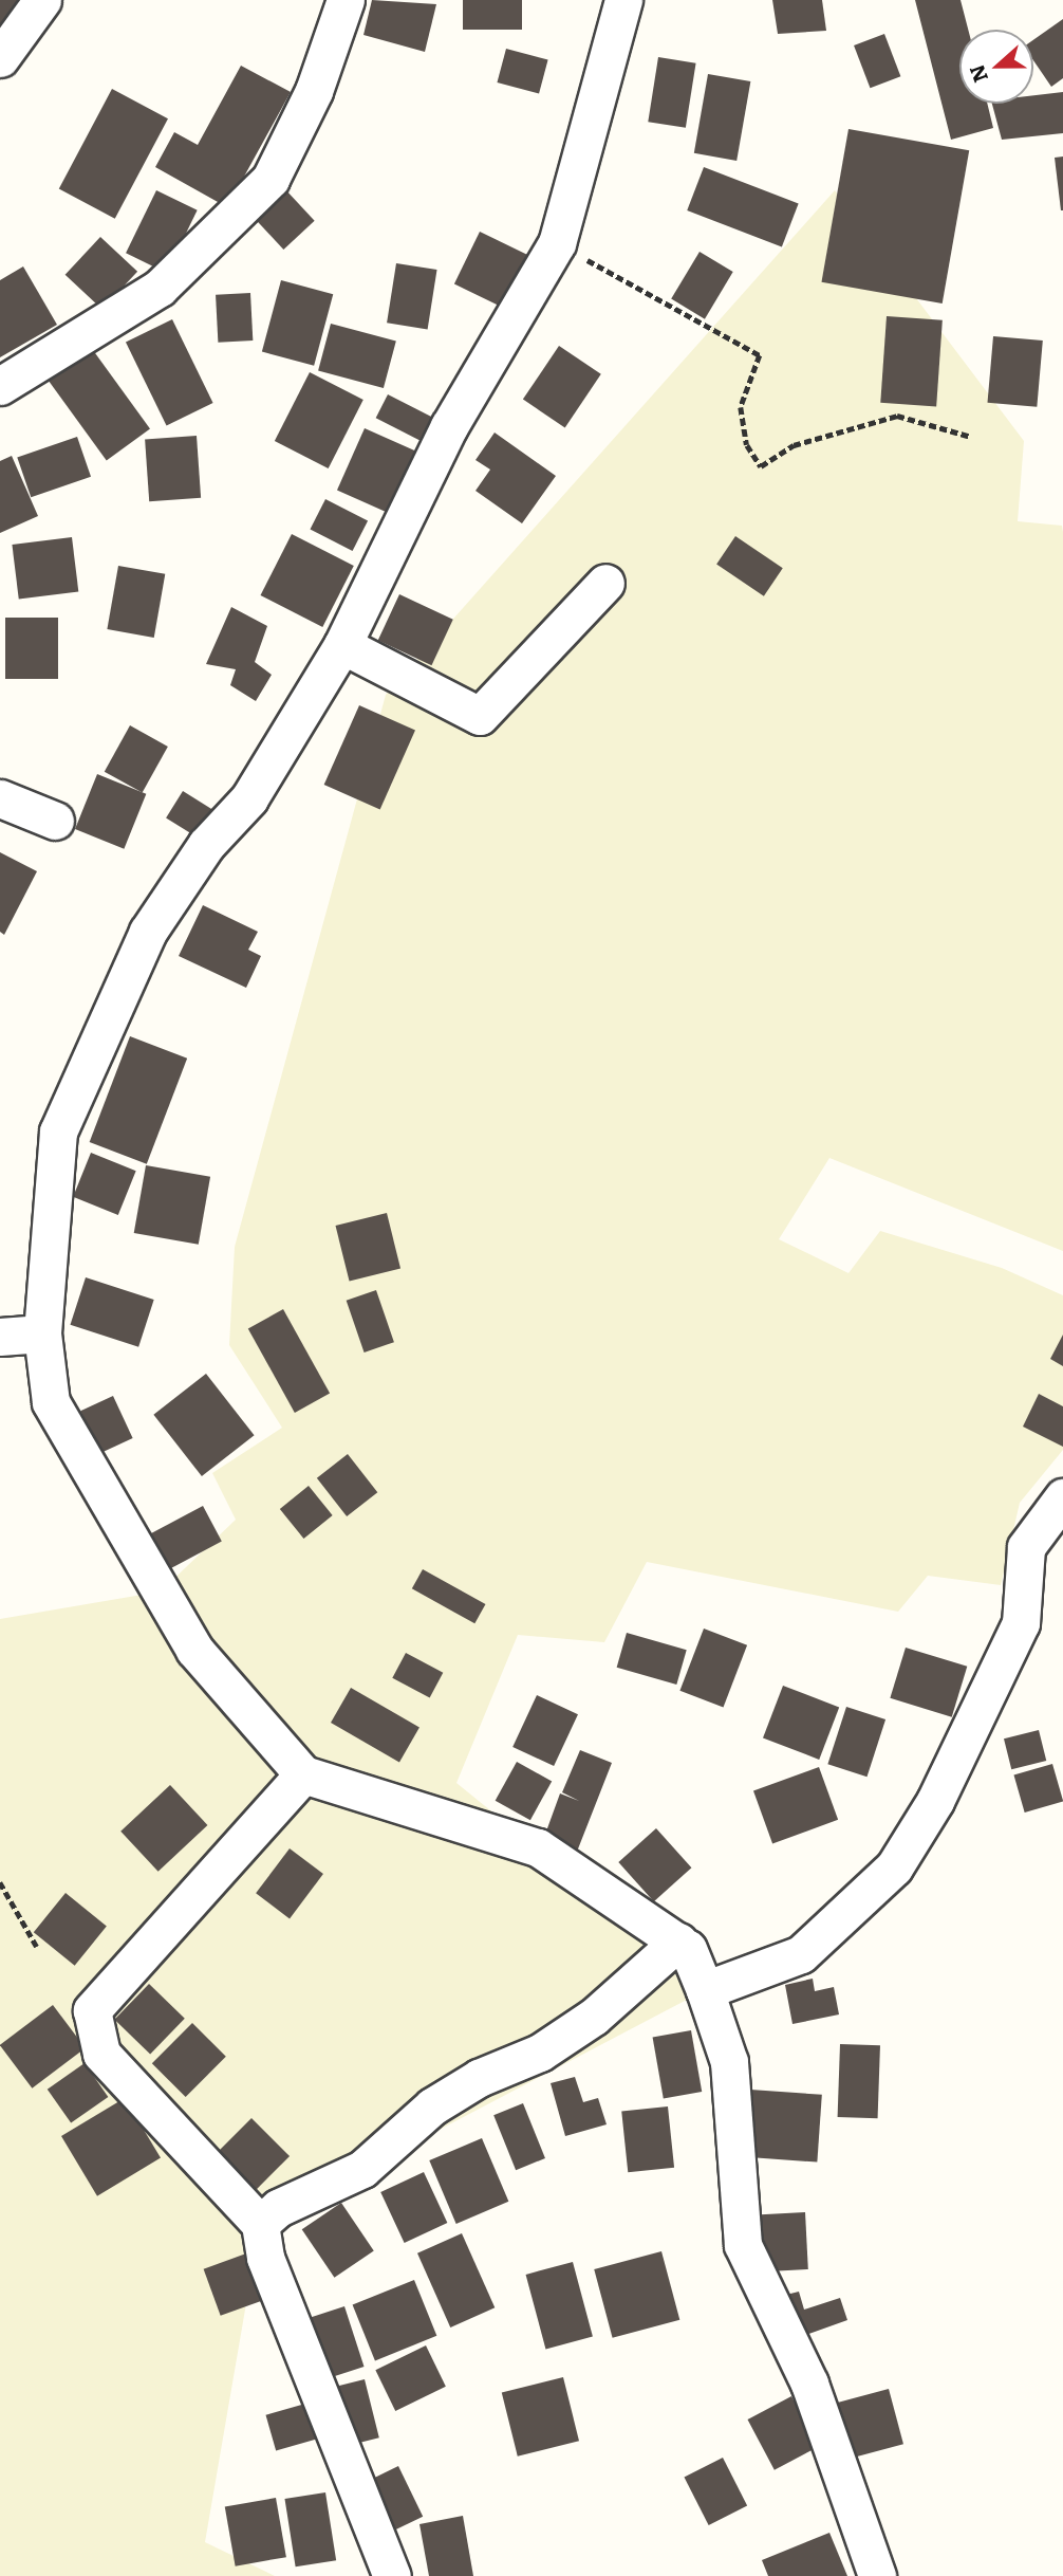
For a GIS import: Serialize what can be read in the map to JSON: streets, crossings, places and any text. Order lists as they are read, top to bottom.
{
  "north": "left"
}
